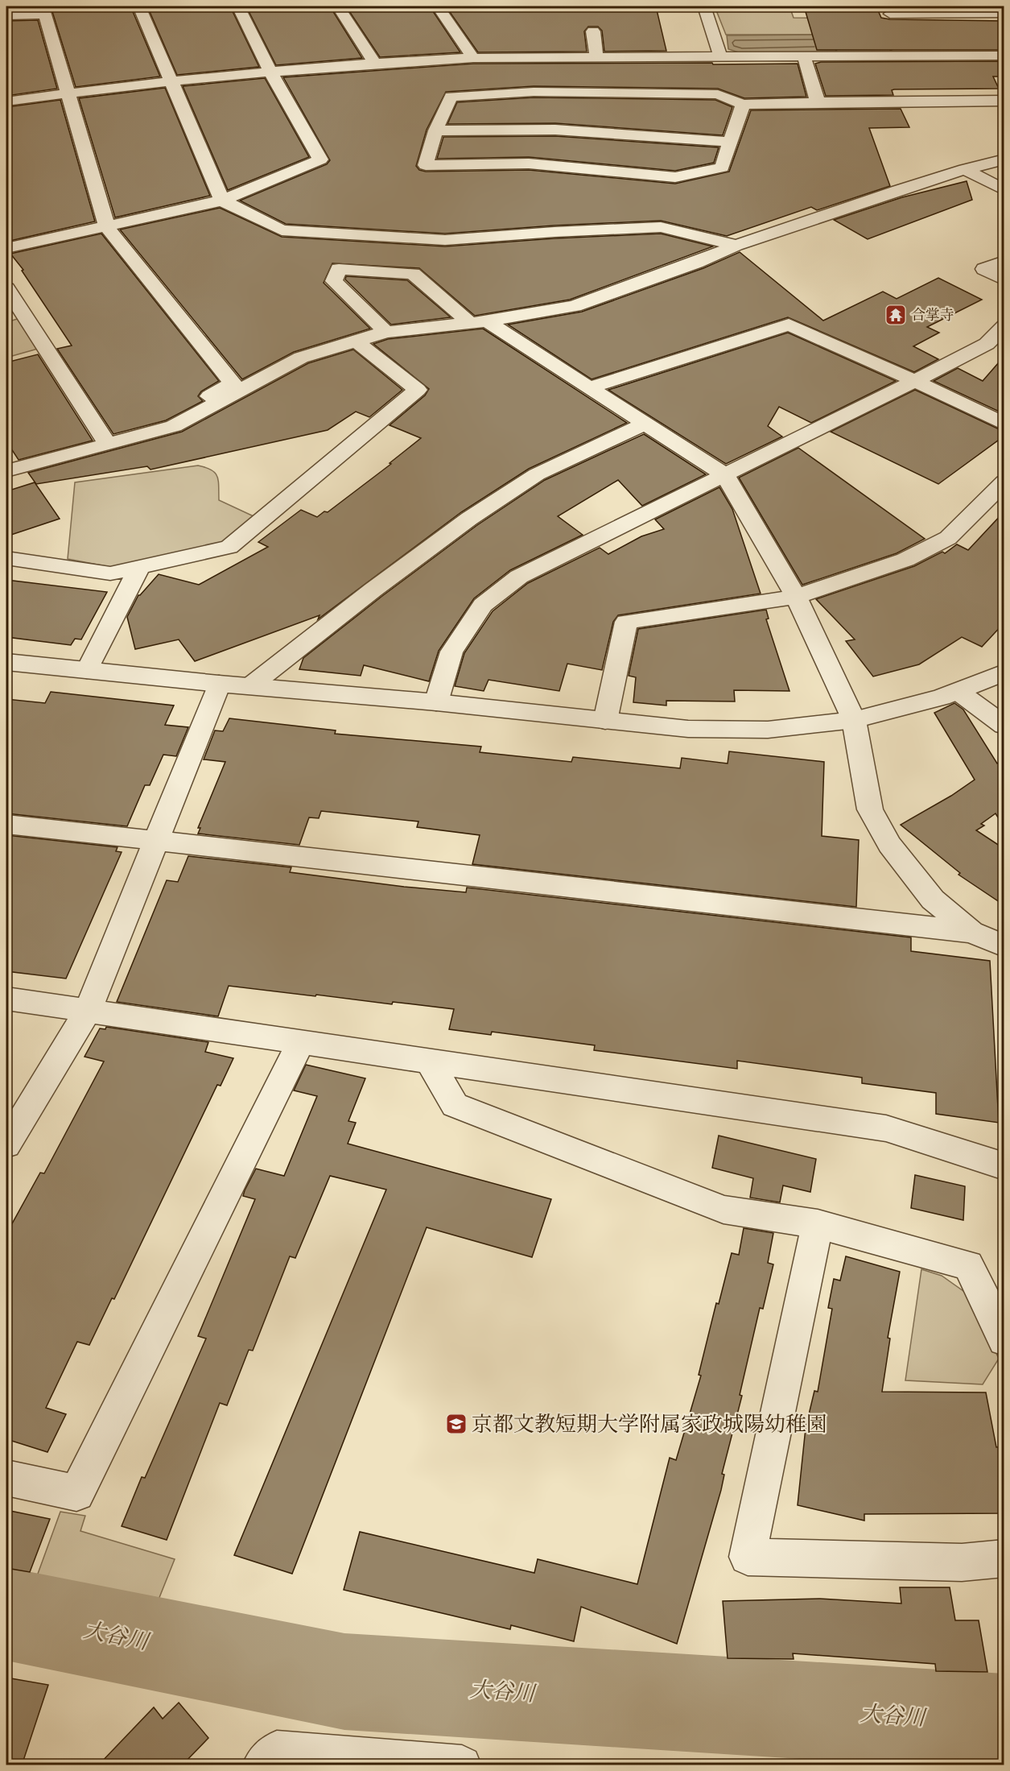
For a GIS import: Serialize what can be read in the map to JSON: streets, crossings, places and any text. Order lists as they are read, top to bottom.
{
  "water": ["大谷川"],
  "places": {
    "temple": ["合掌寺"],
    "school or university": ["京都文教短期大学附属家政城陽幼稚園"]
  }
}
